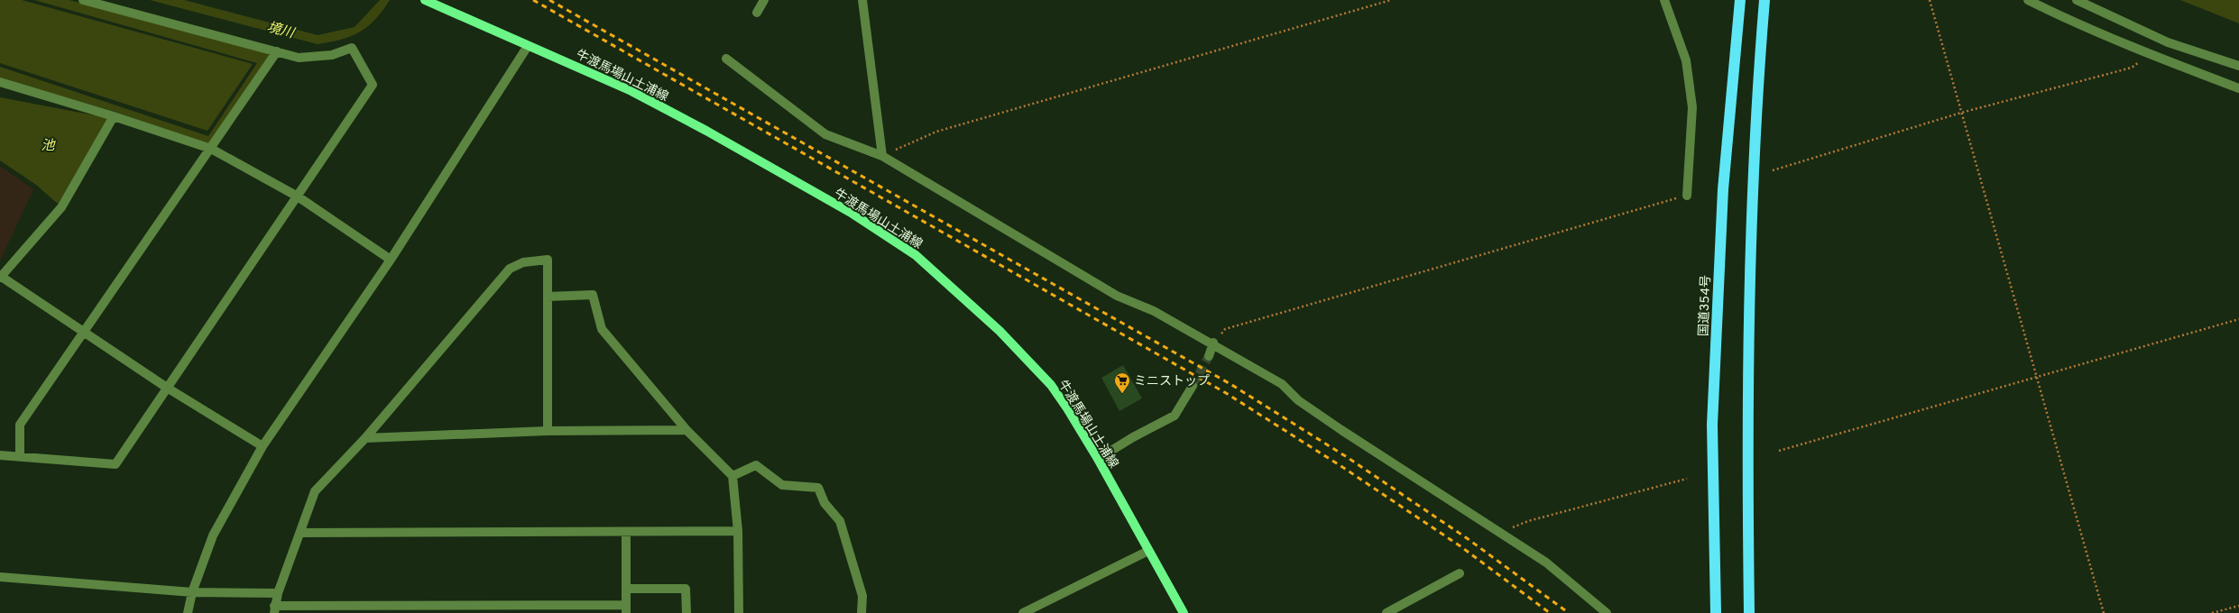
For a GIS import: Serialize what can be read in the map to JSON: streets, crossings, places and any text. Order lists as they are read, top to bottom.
{
  "streets": {
    "highway": ["国道354号"],
    "main road": ["牛渡馬場山土浦線"]
  },
  "water": ["境川", "池"],
  "places": {
    "supermarket": ["ミニストップ"]
  }
}
